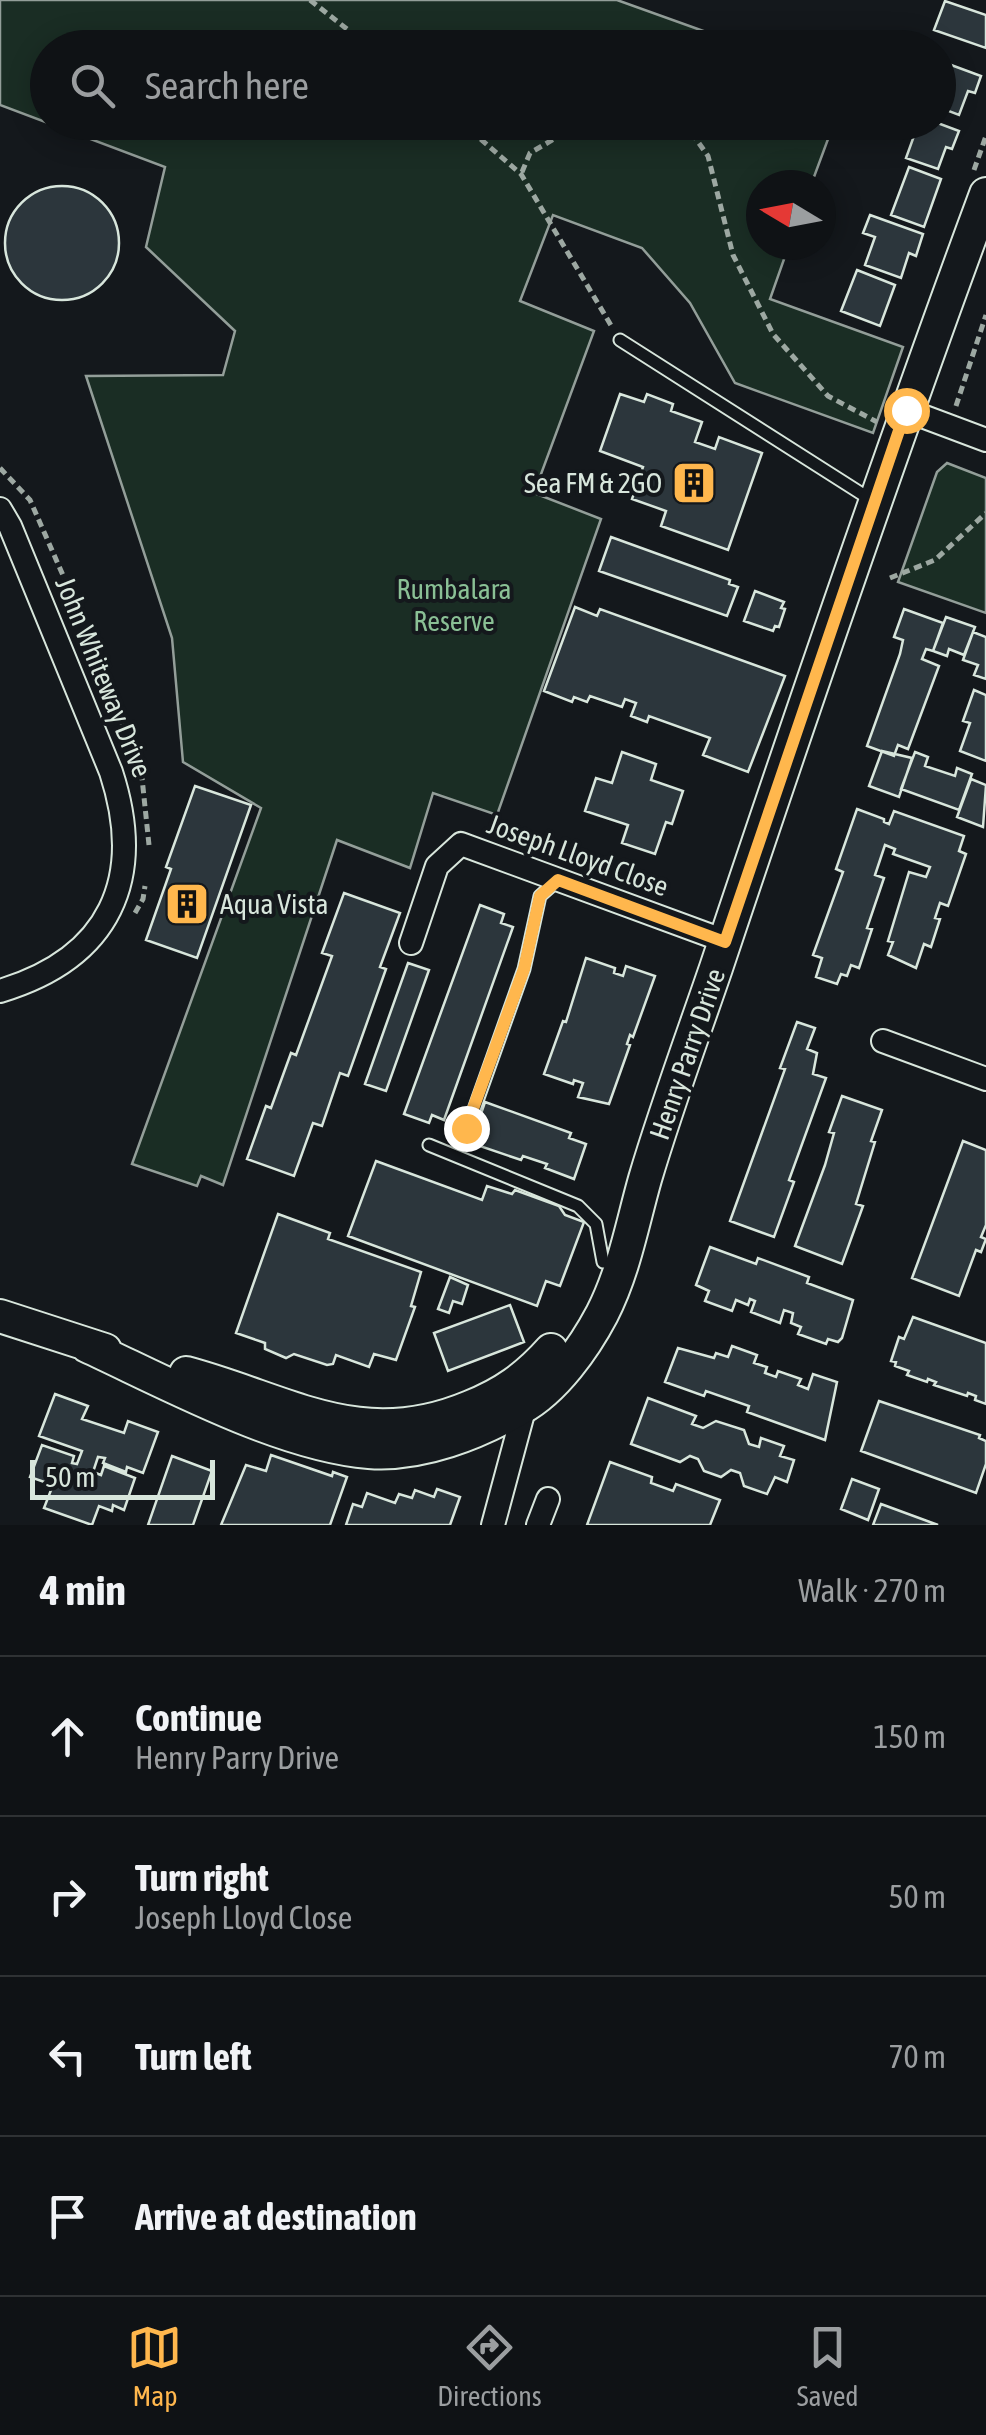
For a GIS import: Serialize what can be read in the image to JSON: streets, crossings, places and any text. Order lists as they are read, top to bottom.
{
  "streets": {
    "main road": ["Henry Parry Drive"],
    "street": ["John Whiteway Drive", "Joseph Lloyd Close"]
  },
  "crossings": [
    ["Joseph Lloyd Close", "Henry Parry Drive"]
  ],
  "parks": ["Rumbalara Reserve"],
  "places": {
    "building": ["Sea FM & 2GO", "Aqua Vista"]
  },
  "scale_bar": "50 m",
  "north": "left",
  "page": {
    "search": "Search here",
    "scale": "50 m",
    "heading": ["4 min", "Walk · 270 m"],
    "list": [
      ["Continue", "Henry Parry Drive", "150 m"],
      ["Turn right", "Joseph Lloyd Close", "50 m"],
      ["Turn left", "70 m"],
      "Arrive at destination"
    ],
    "nav": ["Map", "Directions", "Saved"]
  }
}
